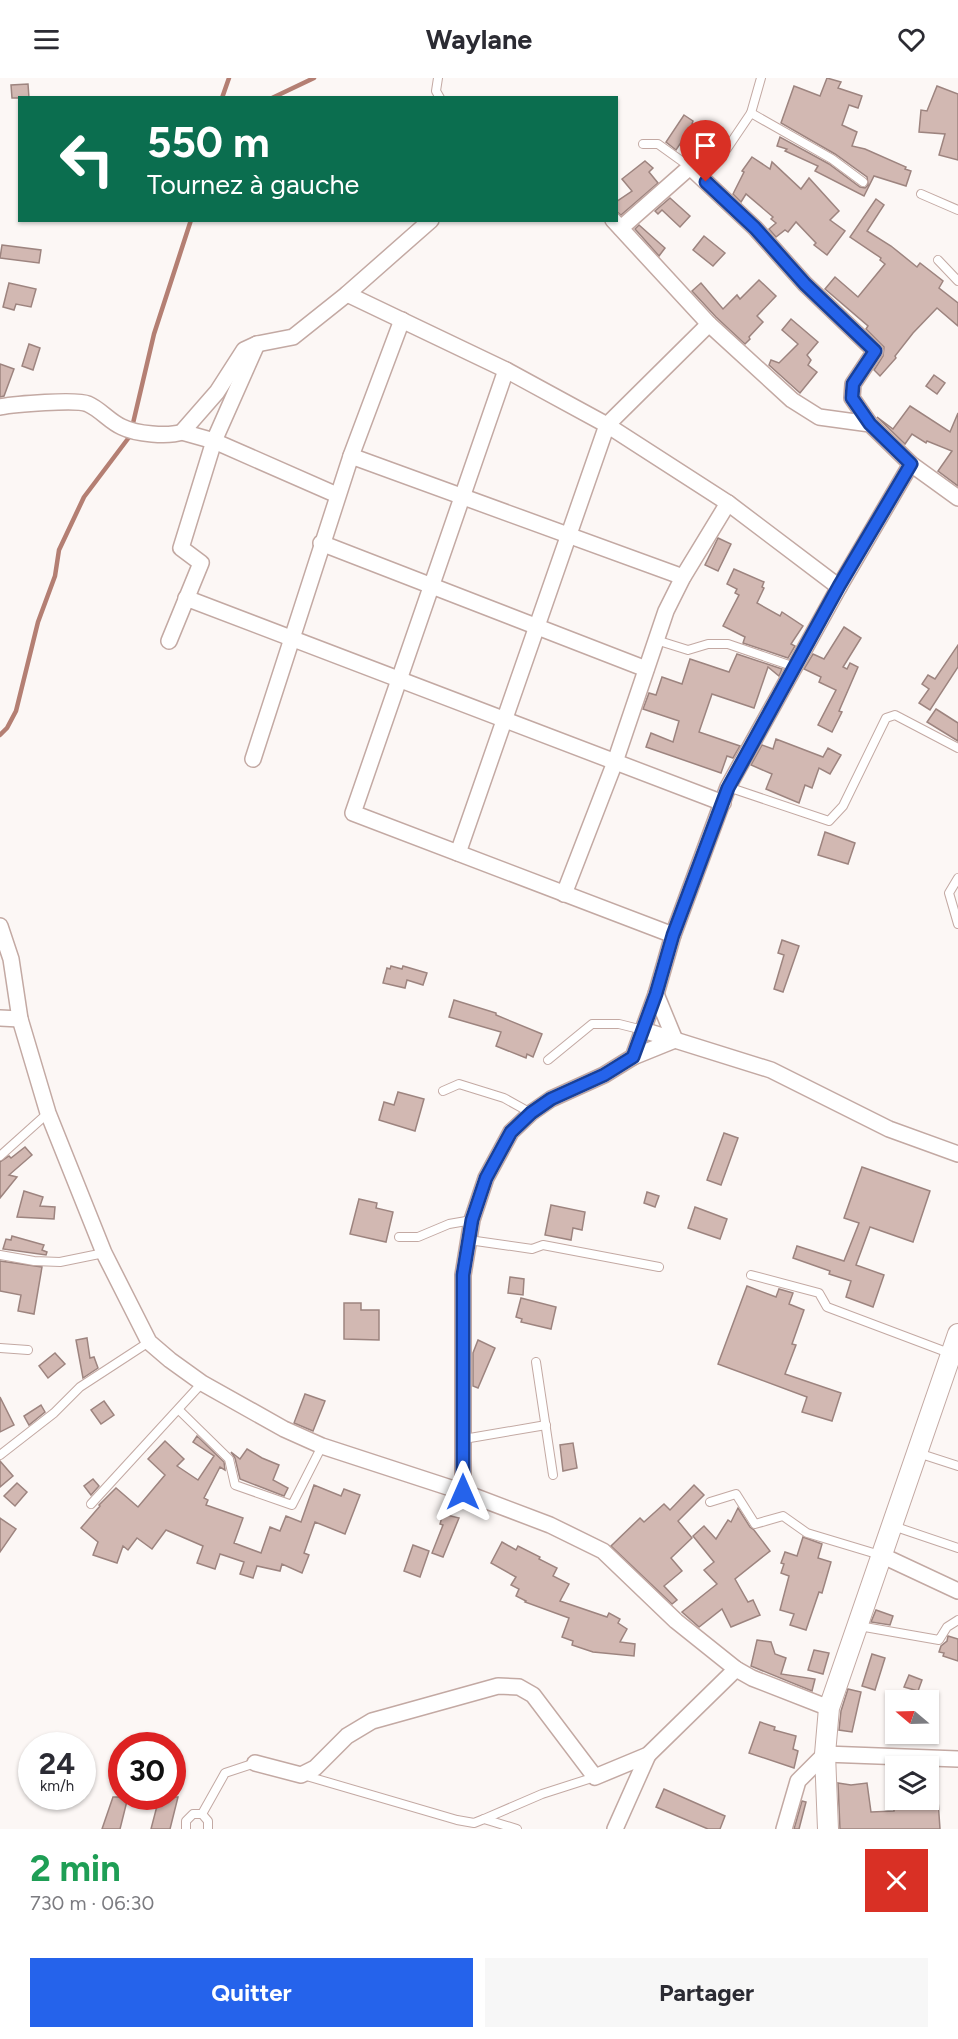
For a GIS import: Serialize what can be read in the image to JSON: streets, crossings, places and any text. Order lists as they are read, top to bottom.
{
  "north": "left",
  "page": {
    "header": "Waylane",
    "turn": ["550 m", "Tournez à gauche"],
    "speed": "24 km/h",
    "limit": "30",
    "heading": ["2 min", "730 m · 06:30"],
    "buttons": ["Quitter", "Partager"]
  }
}
